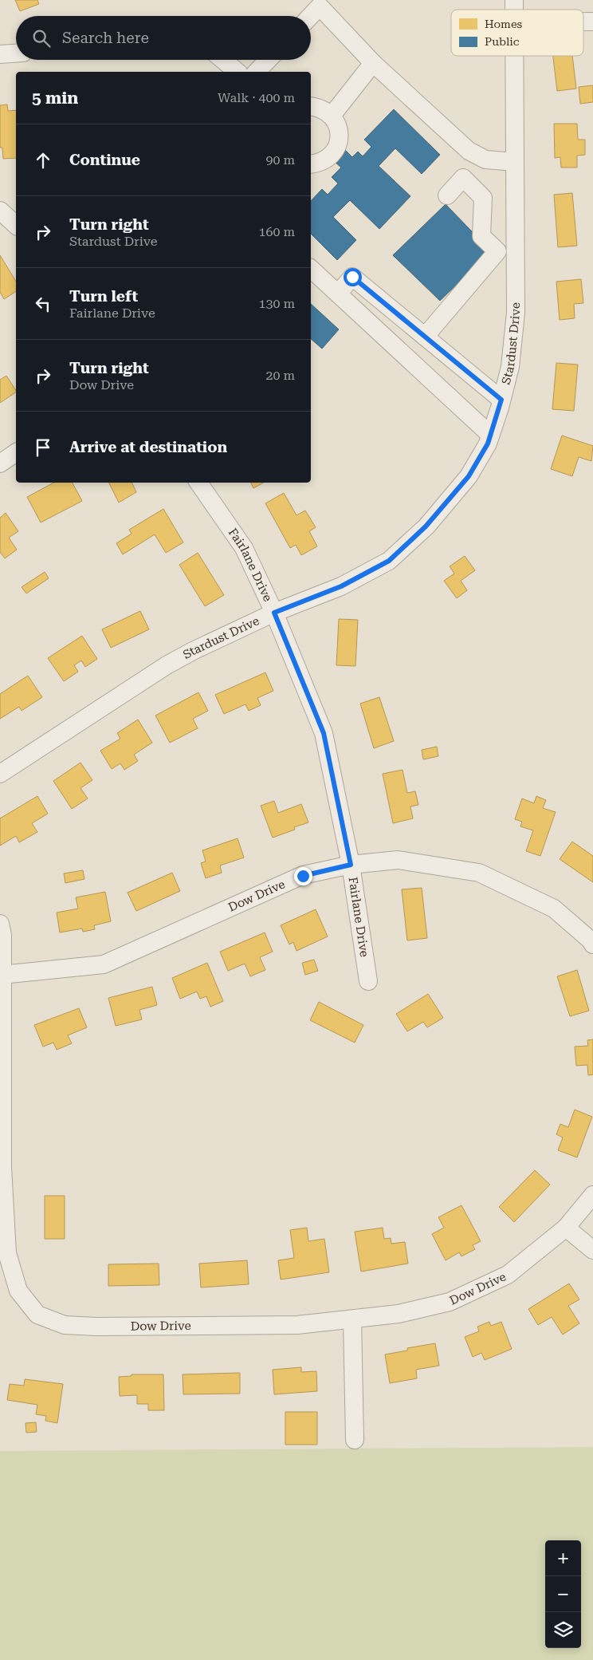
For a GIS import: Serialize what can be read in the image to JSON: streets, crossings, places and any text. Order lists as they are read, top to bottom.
{
  "streets": {
    "street": ["Stardust Drive", "Fairlane Drive", "Dow Drive"]
  },
  "crossings": [
    ["Stardust Drive", "Fairlane Drive"],
    ["Fairlane Drive", "Dow Drive"]
  ],
  "legend": ["Homes", "Public"],
  "page": {
    "search": "Search here",
    "heading": ["5 min", "Walk · 400 m"],
    "list": [
      ["Continue", "90 m"],
      ["Turn right", "Stardust Drive", "160 m"],
      ["Turn left", "Fairlane Drive", "130 m"],
      ["Turn right", "Dow Drive", "20 m"],
      "Arrive at destination"
    ],
    "map_buttons": ["+", "−"]
  }
}
